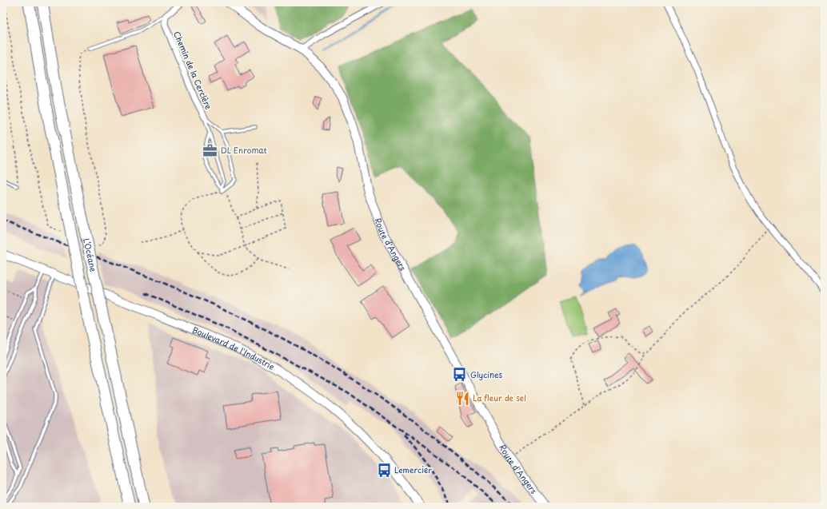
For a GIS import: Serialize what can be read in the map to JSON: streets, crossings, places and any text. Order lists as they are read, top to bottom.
{
  "streets": {
    "highway": ["L’Océane"],
    "street": ["Chemin de la Cerclère", "Route d'Angers", "Boulevard de l'Industrie"]
  },
  "places": {
    "office": ["DL Enromat"],
    "bus stop": ["Glycines", "Lemercier"],
    "restaurant": ["La fleur de sel"]
  }
}
